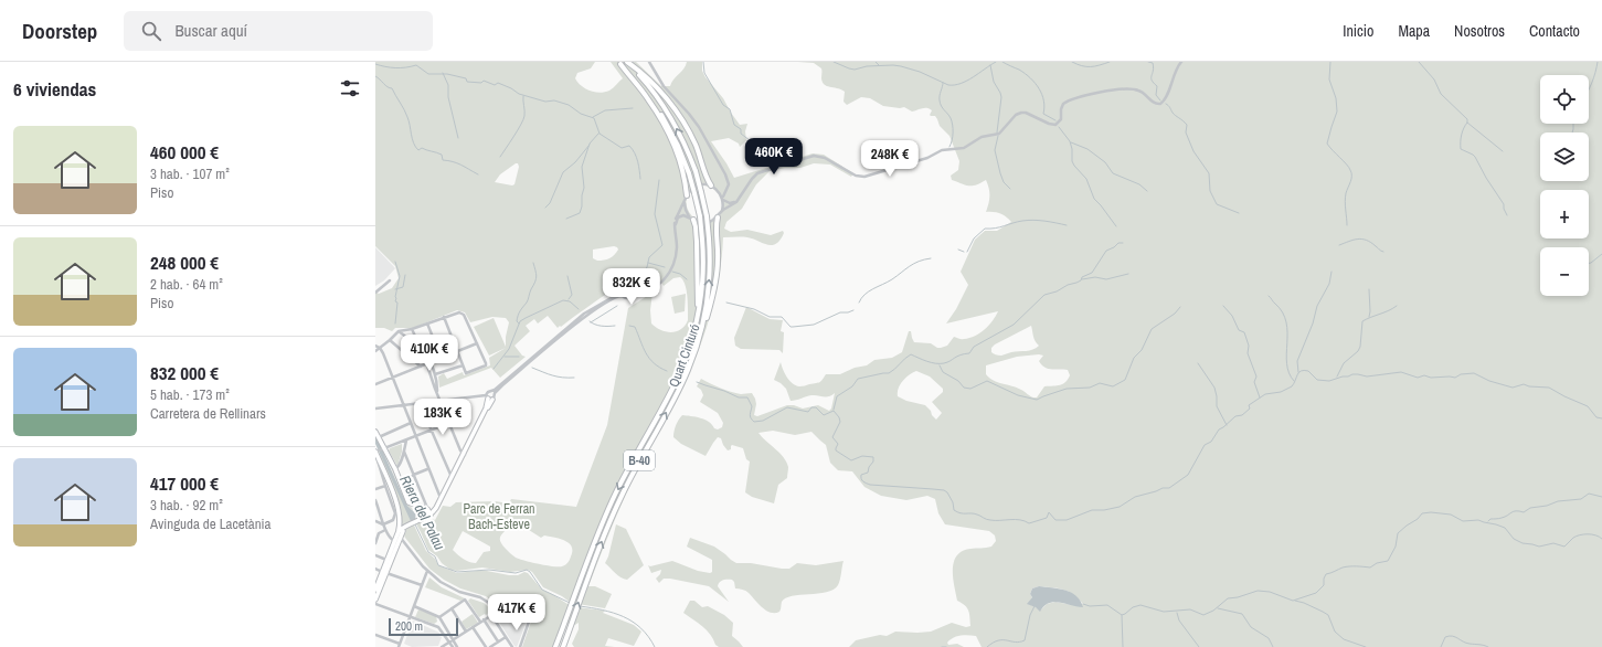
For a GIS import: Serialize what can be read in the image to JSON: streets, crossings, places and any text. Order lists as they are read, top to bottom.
{
  "streets": {
    "highway": ["Quart Cinturó", "B-40"]
  },
  "water": ["Riera del Palau"],
  "parks": ["Parc de Ferran Bach-Esteve"],
  "scale_bar": "200 m",
  "page": {
    "header": "Doorstep",
    "search": "Buscar aquí",
    "nav": [
      "Inicio",
      "Mapa",
      "Nosotros",
      "Contacto"
    ],
    "heading": "6 viviendas",
    "map_buttons": ["+", "−"],
    "list": [
      {
        "name": "460 000 €",
        "note": "3 hab. · 107 m² · Piso"
      },
      {
        "name": "248 000 €",
        "note": "2 hab. · 64 m² · Piso"
      },
      {
        "name": "832 000 €",
        "note": "5 hab. · 173 m² · Carretera de Rellinars"
      },
      {
        "name": "417 000 €",
        "note": "3 hab. · 92 m² · Avinguda de Lacetània"
      }
    ],
    "price": [
      "460K €",
      "248K €",
      "832K €",
      "410K €",
      "183K €",
      "417K €"
    ],
    "scale": "200 m"
  }
}
